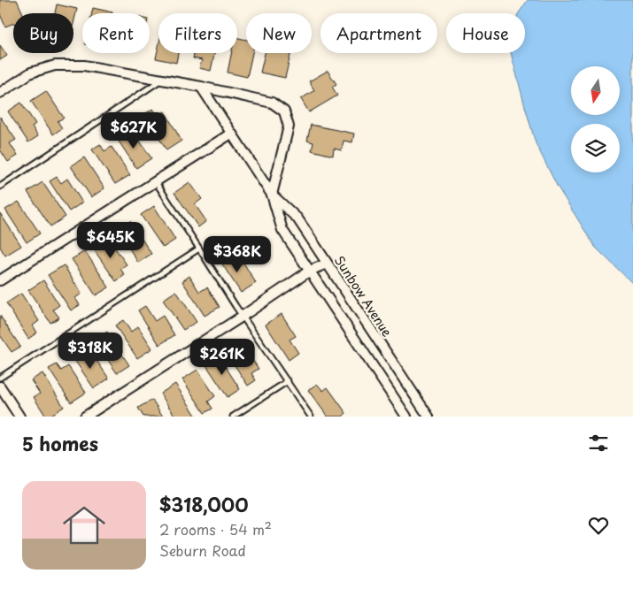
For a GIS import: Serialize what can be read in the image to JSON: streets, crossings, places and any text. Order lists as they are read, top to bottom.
{
  "streets": {
    "street": ["Sunbow Avenue"]
  },
  "north": "bottom",
  "page": {
    "chip": [
      "Buy",
      "Rent",
      "Filters",
      "New",
      "Apartment",
      "House"
    ],
    "price": [
      "$627K",
      "$645K",
      "$368K",
      "$318K",
      "$261K"
    ],
    "heading": "5 homes",
    "list": [
      {
        "name": "$318,000",
        "note": "2 rooms · 54 m² · Seburn Road"
      }
    ]
  }
}
